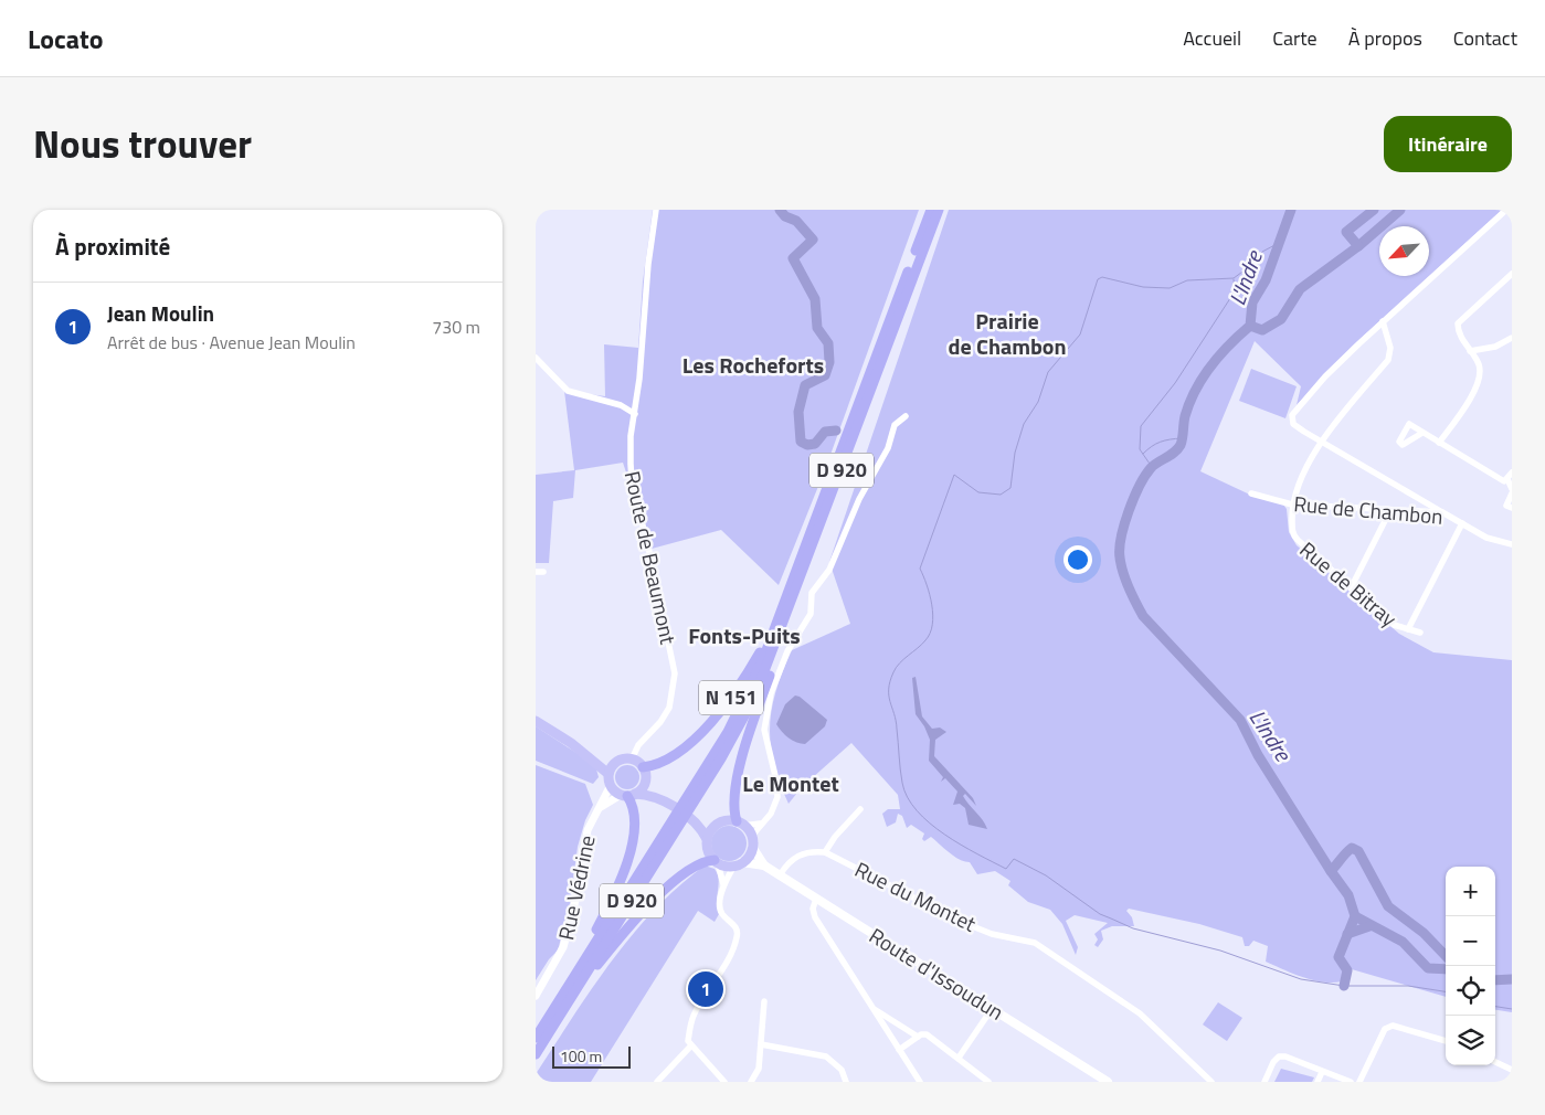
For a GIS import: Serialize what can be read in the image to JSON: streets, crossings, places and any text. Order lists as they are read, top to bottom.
{
  "streets": {
    "highway": ["D 920", "N 151"],
    "main road": ["Route d'Issoudun"],
    "street": [
      "Rue de Chambon",
      "Route de Beaumont",
      "Rue de Bitray",
      "Rue Védrine",
      "Rue du Montet"
    ]
  },
  "crossings": [
    ["D 920", "Route de Beaumont"],
    ["D 920", "N 151"],
    ["D 920", "Rue Védrine"],
    ["D 920", "Route d'Issoudun"],
    ["Rue de Chambon", "Rue de Bitray"],
    ["Route de Beaumont", "N 151"],
    ["Route de Beaumont", "Rue Védrine"],
    ["N 151", "Rue Védrine"]
  ],
  "districts": [
    "Prairie de Chambon",
    "Les Rocheforts",
    "Fonts-Puits",
    "Le Montet"
  ],
  "water": ["L'Indre"],
  "scale_bar": "100 m",
  "north": "bottom left",
  "page": {
    "header": "Locato",
    "nav": [
      "Accueil",
      "Carte",
      "À propos",
      "Contact"
    ],
    "title": "Nous trouver",
    "buttons": "Itinéraire",
    "heading": "À proximité",
    "list": [
      {
        "mark": "1",
        "name": "Jean Moulin",
        "note": "Arrêt de bus · Avenue Jean Moulin",
        "value": "730 m"
      }
    ],
    "map_buttons": ["+", "−"],
    "pins": "1",
    "scale": "100 m"
  }
}
